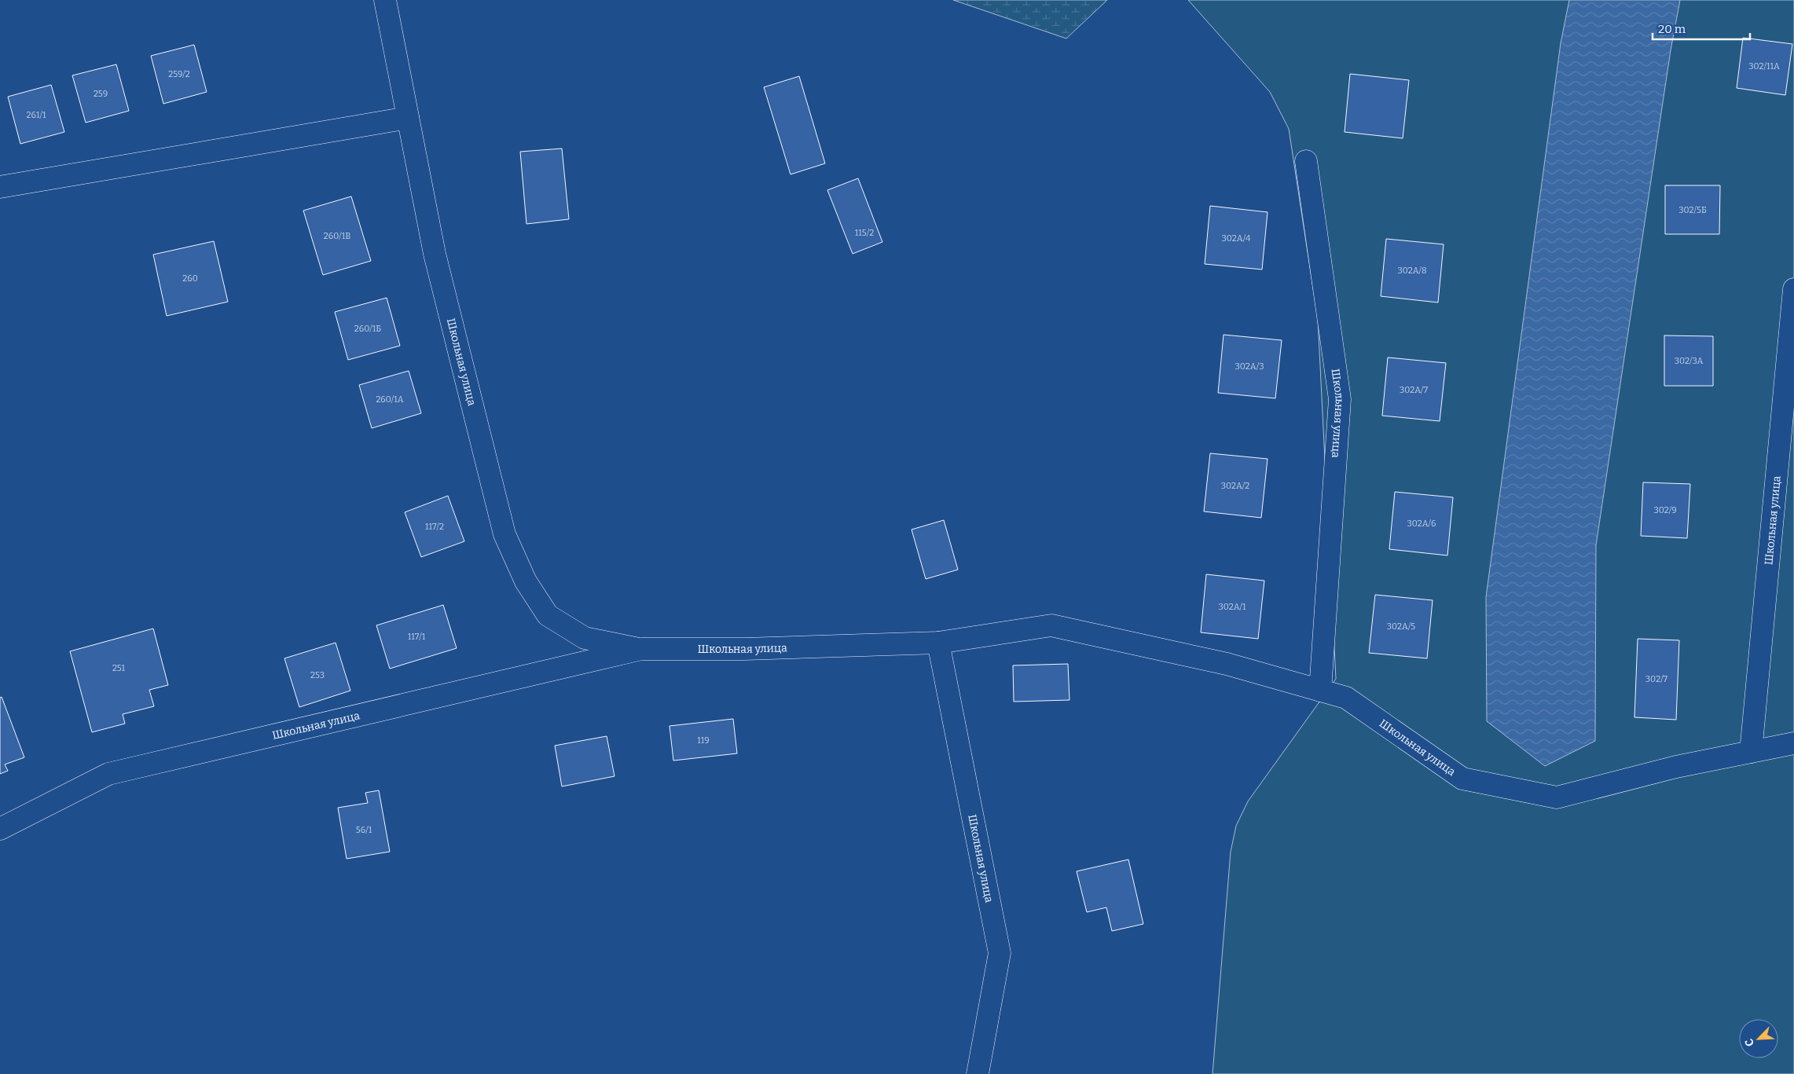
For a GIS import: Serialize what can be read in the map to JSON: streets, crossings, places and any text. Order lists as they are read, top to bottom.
{
  "streets": {
    "street": ["Школьная улица"]
  },
  "house_numbers": [
    "302/11А",
    "259/2",
    "259",
    "261/1",
    "302/5Б",
    "115/2",
    "260/1В",
    "302А/4",
    "302А/8",
    "260",
    "260/1Б",
    "302/3А",
    "302А/3",
    "302А/7",
    "260/1А",
    "302А/2",
    "302/9",
    "302А/6",
    "117/2",
    "302А/1",
    "302А/5",
    "117/1",
    "251",
    "253",
    "302/7",
    "119",
    "56/1"
  ],
  "scale_bar": "20 m",
  "north": "bottom left"
}
